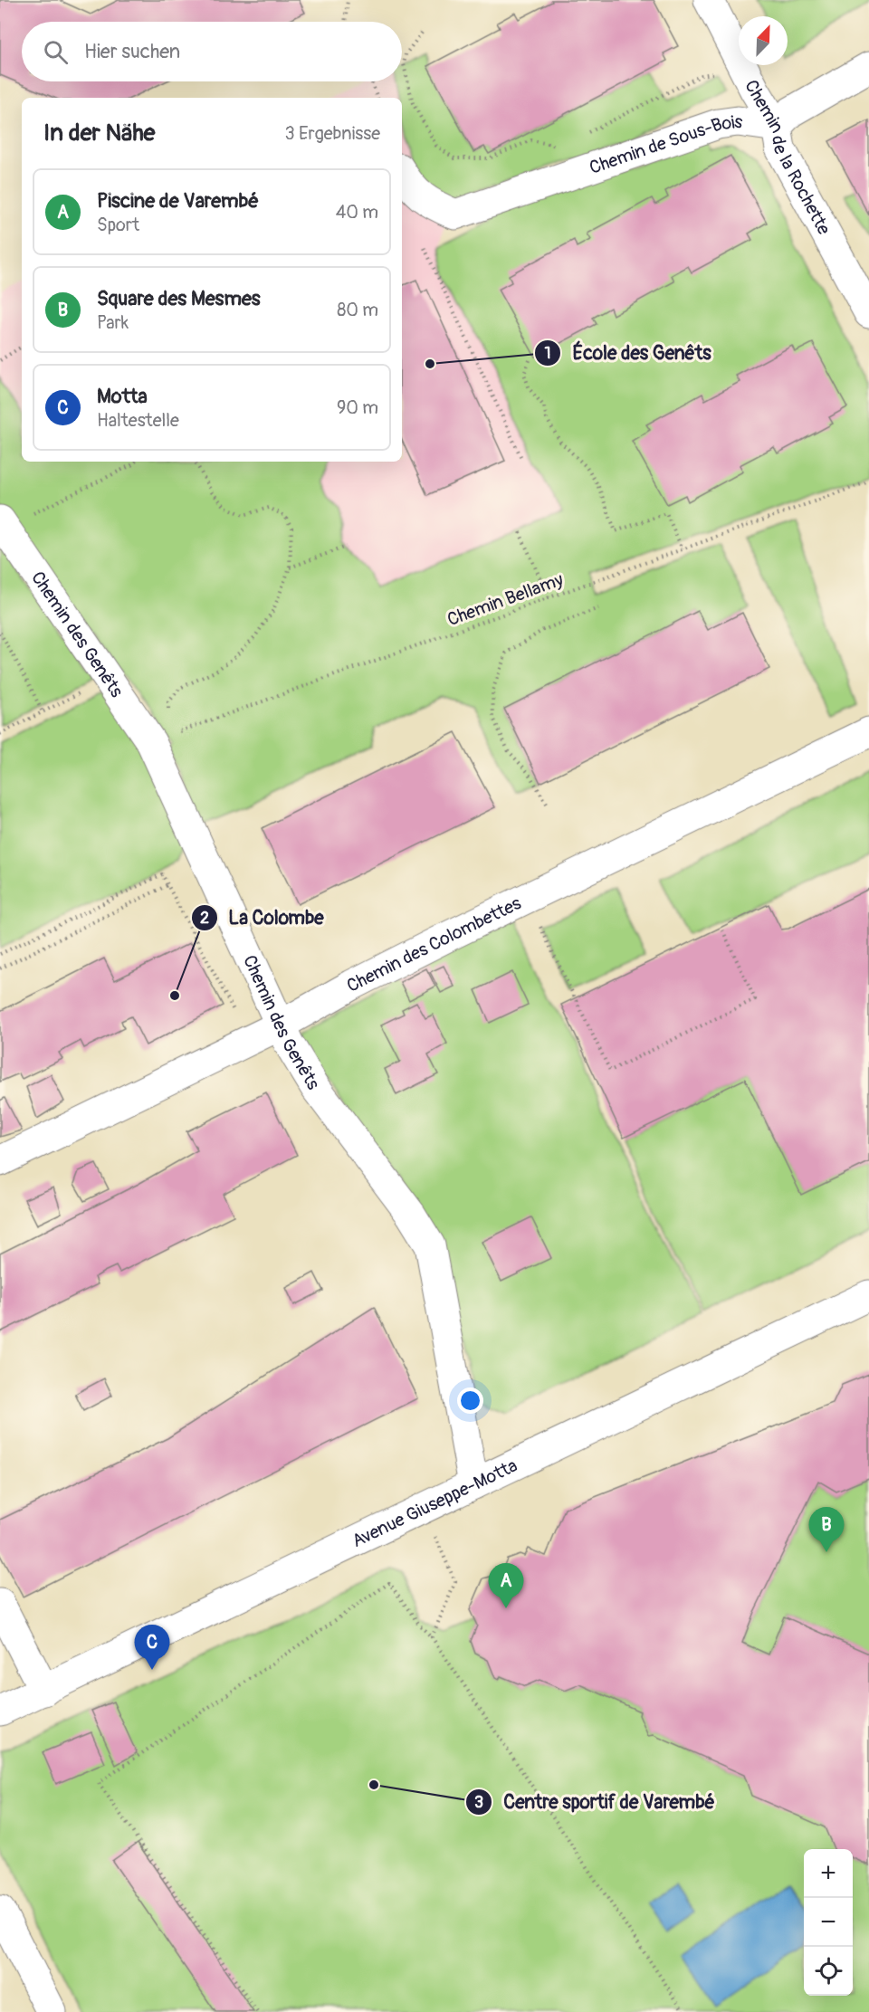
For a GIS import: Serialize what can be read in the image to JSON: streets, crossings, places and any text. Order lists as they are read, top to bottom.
{
  "streets": {
    "street": [
      "Chemin de Sous-Bois",
      "Chemin de la Rochette",
      "Chemin des Genêts",
      "Chemin des Colombettes",
      "Avenue Giuseppe-Motta"
    ],
    "path": ["Chemin Bellamy"]
  },
  "crossings": [
    ["Chemin de Sous-Bois", "Chemin de la Rochette"],
    ["Chemin Bellamy", "Chemin des Genêts"],
    ["Chemin des Genêts", "Chemin des Colombettes"],
    ["Chemin des Genêts", "Avenue Giuseppe-Motta"]
  ],
  "places": ["École des Genêts", "La Colombe", "Centre sportif de Varembé"],
  "north": "top right",
  "page": {
    "search": "Hier suchen",
    "heading": ["In der Nähe", "3 Ergebnisse"],
    "list": [
      {
        "mark": "A",
        "name": "Piscine de Varembé",
        "note": "Sport",
        "value": "40 m"
      },
      {
        "mark": "B",
        "name": "Square des Mesmes",
        "note": "Park",
        "value": "80 m"
      },
      {
        "mark": "C",
        "name": "Motta",
        "note": "Haltestelle",
        "value": "90 m"
      }
    ],
    "pins": ["B", "A", "C"],
    "map_buttons": ["+", "−"]
  }
}
